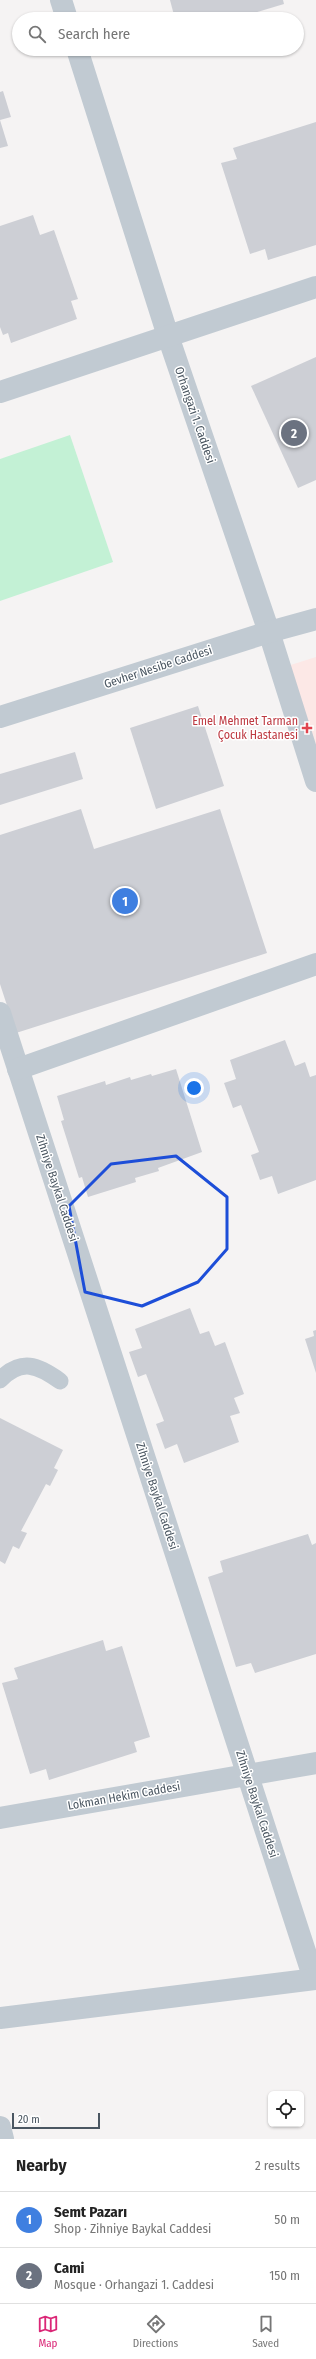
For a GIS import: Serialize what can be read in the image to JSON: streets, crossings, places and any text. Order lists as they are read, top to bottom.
{
  "streets": {
    "street": [
      "Orhangazi 1. Caddesi",
      "Gevher Nesibe Caddesi",
      "Zihniye Baykal Caddesi",
      "Lokman Hekim Caddesi"
    ]
  },
  "crossings": [
    ["Orhangazi 1. Caddesi", "Gevher Nesibe Caddesi"],
    ["Zihniye Baykal Caddesi", "Lokman Hekim Caddesi"]
  ],
  "places": {
    "health": ["Emel Mehmet Tarman Çocuk Hastanesi"]
  },
  "scale_bar": "20 m",
  "page": {
    "search": "Search here",
    "pins": ["2", "1"],
    "scale": "20 m",
    "heading": ["Nearby", "2 results"],
    "list": [
      {
        "mark": "1",
        "name": "Semt Pazarı",
        "note": "Shop · Zihniye Baykal Caddesi",
        "value": "50 m"
      },
      {
        "mark": "2",
        "name": "Cami",
        "note": "Mosque · Orhangazi 1. Caddesi",
        "value": "150 m"
      }
    ],
    "nav": ["Map", "Directions", "Saved"]
  }
}
